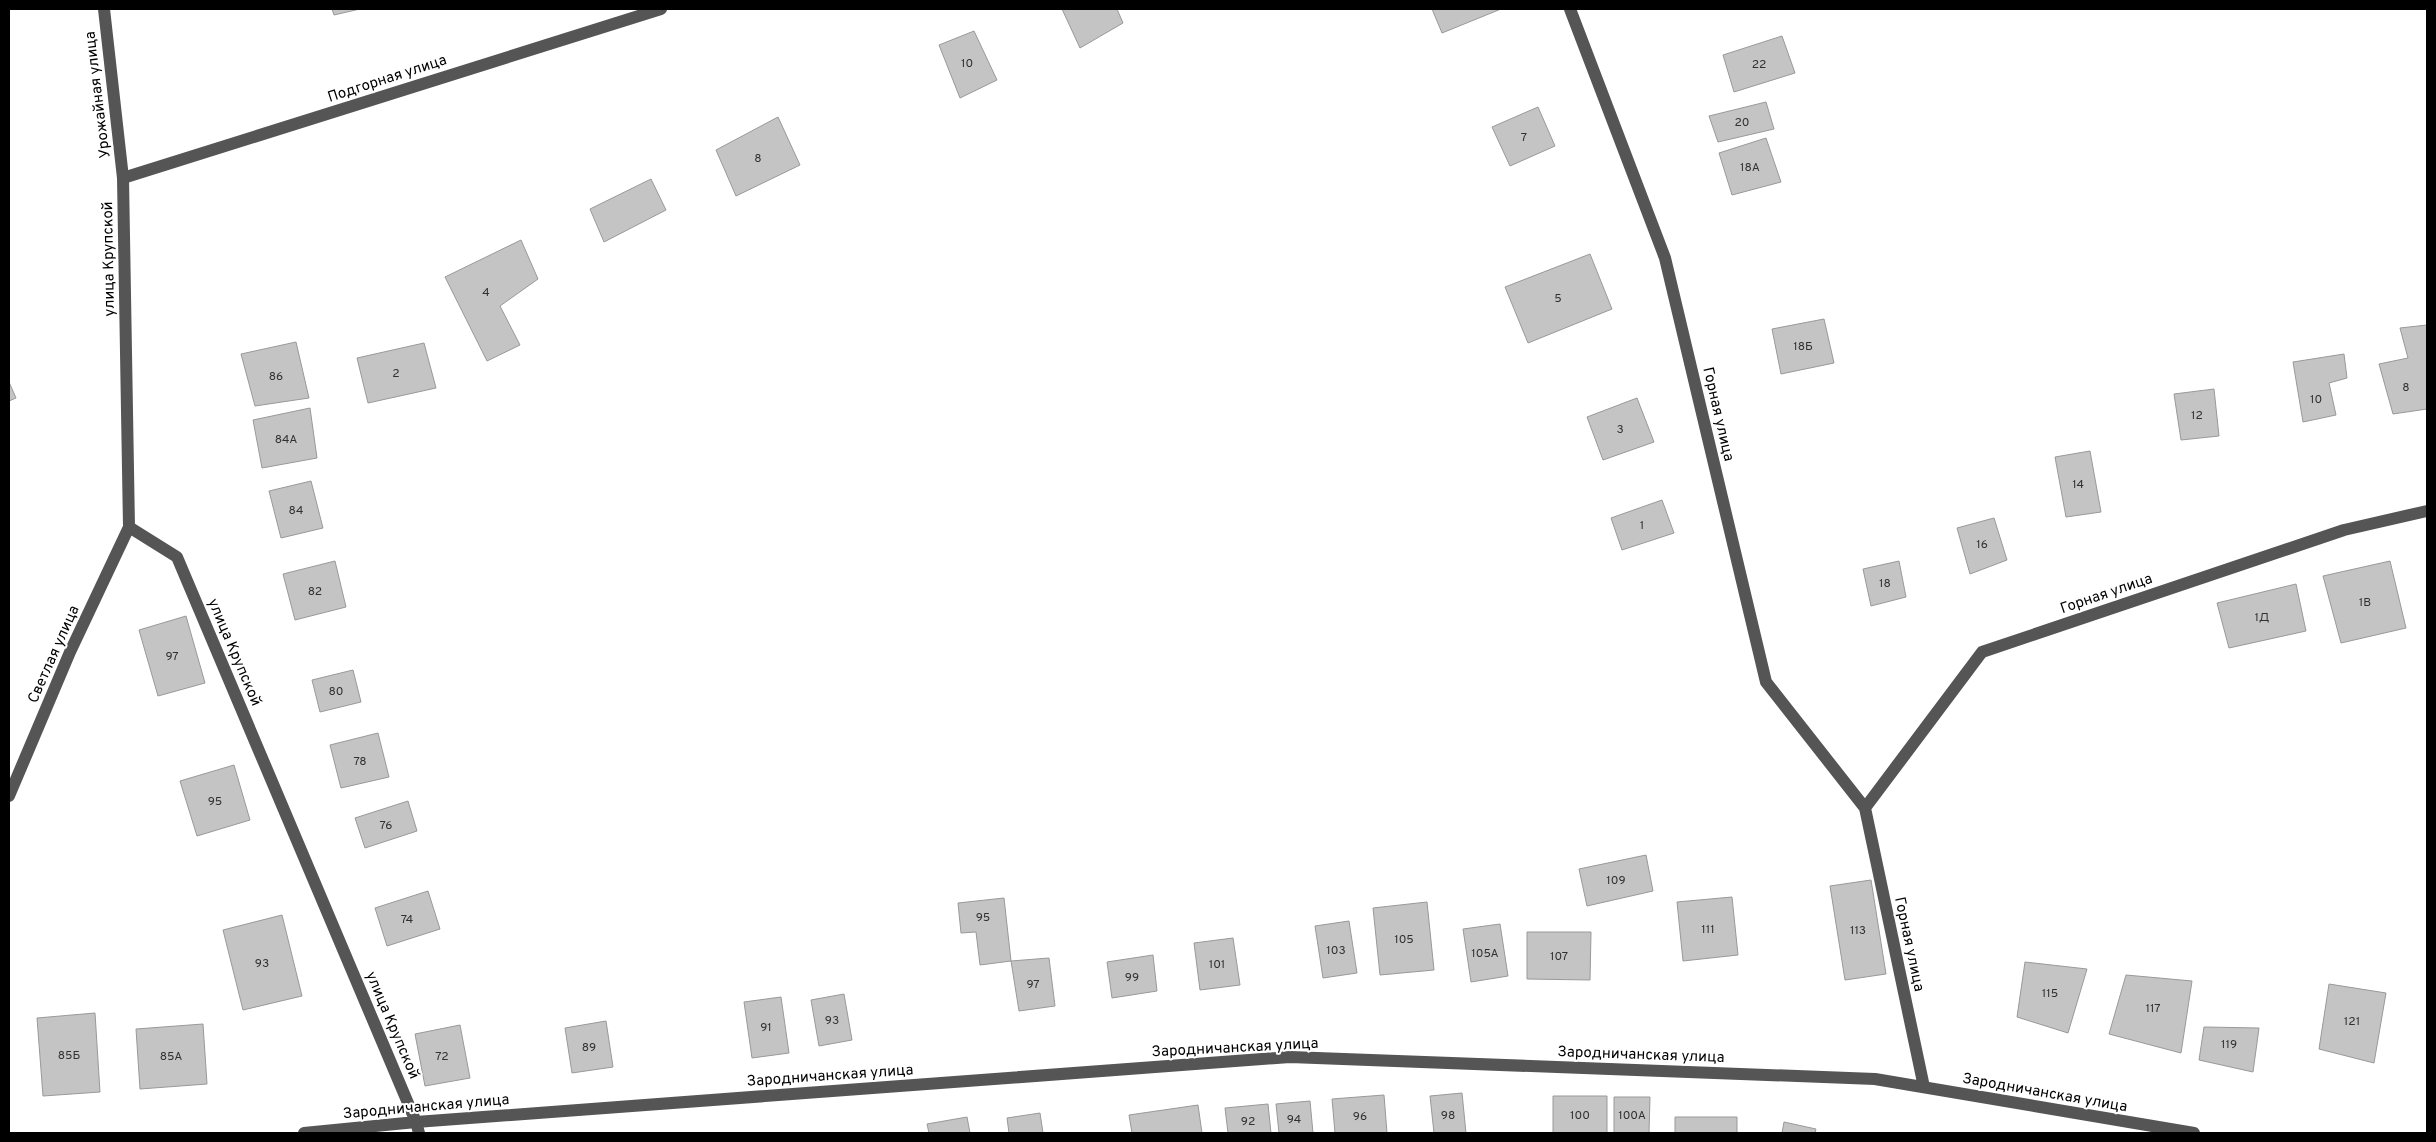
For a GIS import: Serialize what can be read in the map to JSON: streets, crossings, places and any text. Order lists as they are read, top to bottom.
{
  "streets": {
    "street": [
      "Подгорная улица",
      "Урожайная улица",
      "улица Крупской",
      "Горная улица",
      "Светлая улица",
      "Зародничанская улица"
    ]
  },
  "crossings": [
    ["Подгорная улица", "Урожайная улица"],
    ["Подгорная улица", "улица Крупской"],
    ["Урожайная улица", "улица Крупской"],
    ["улица Крупской", "Светлая улица"],
    ["улица Крупской", "Зародничанская улица"],
    ["Горная улица", "Зародничанская улица"]
  ],
  "house_numbers": [
    "10",
    "22",
    "20",
    "7",
    "8",
    "18А",
    "4",
    "5",
    "18Б",
    "2",
    "86",
    "8",
    "10",
    "12",
    "3",
    "84А",
    "14",
    "84",
    "1",
    "16",
    "18",
    "82",
    "1В",
    "1Д",
    "97",
    "80",
    "78",
    "95",
    "76",
    "109",
    "95",
    "74",
    "111",
    "113",
    "105",
    "103",
    "105А",
    "107",
    "93",
    "101",
    "99",
    "97",
    "115",
    "117",
    "93",
    "121",
    "91",
    "119",
    "89",
    "85Б",
    "85А",
    "72",
    "98",
    "100",
    "100А",
    "96",
    "94",
    "92"
  ]
}
